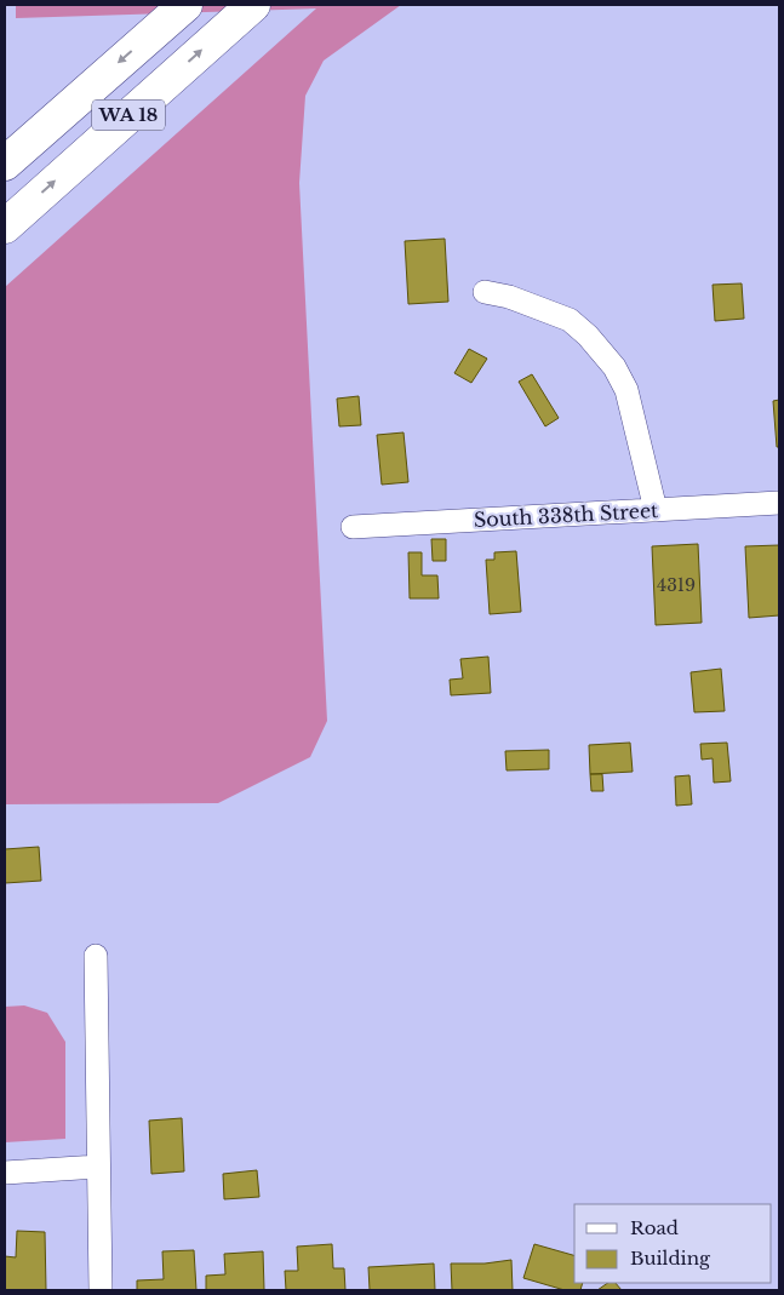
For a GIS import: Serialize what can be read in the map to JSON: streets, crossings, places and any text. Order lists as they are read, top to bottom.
{
  "streets": {
    "highway": ["WA 18"],
    "street": ["South 338th Street"]
  },
  "house_numbers": ["4319"],
  "legend": ["Road", "Building"]
}
